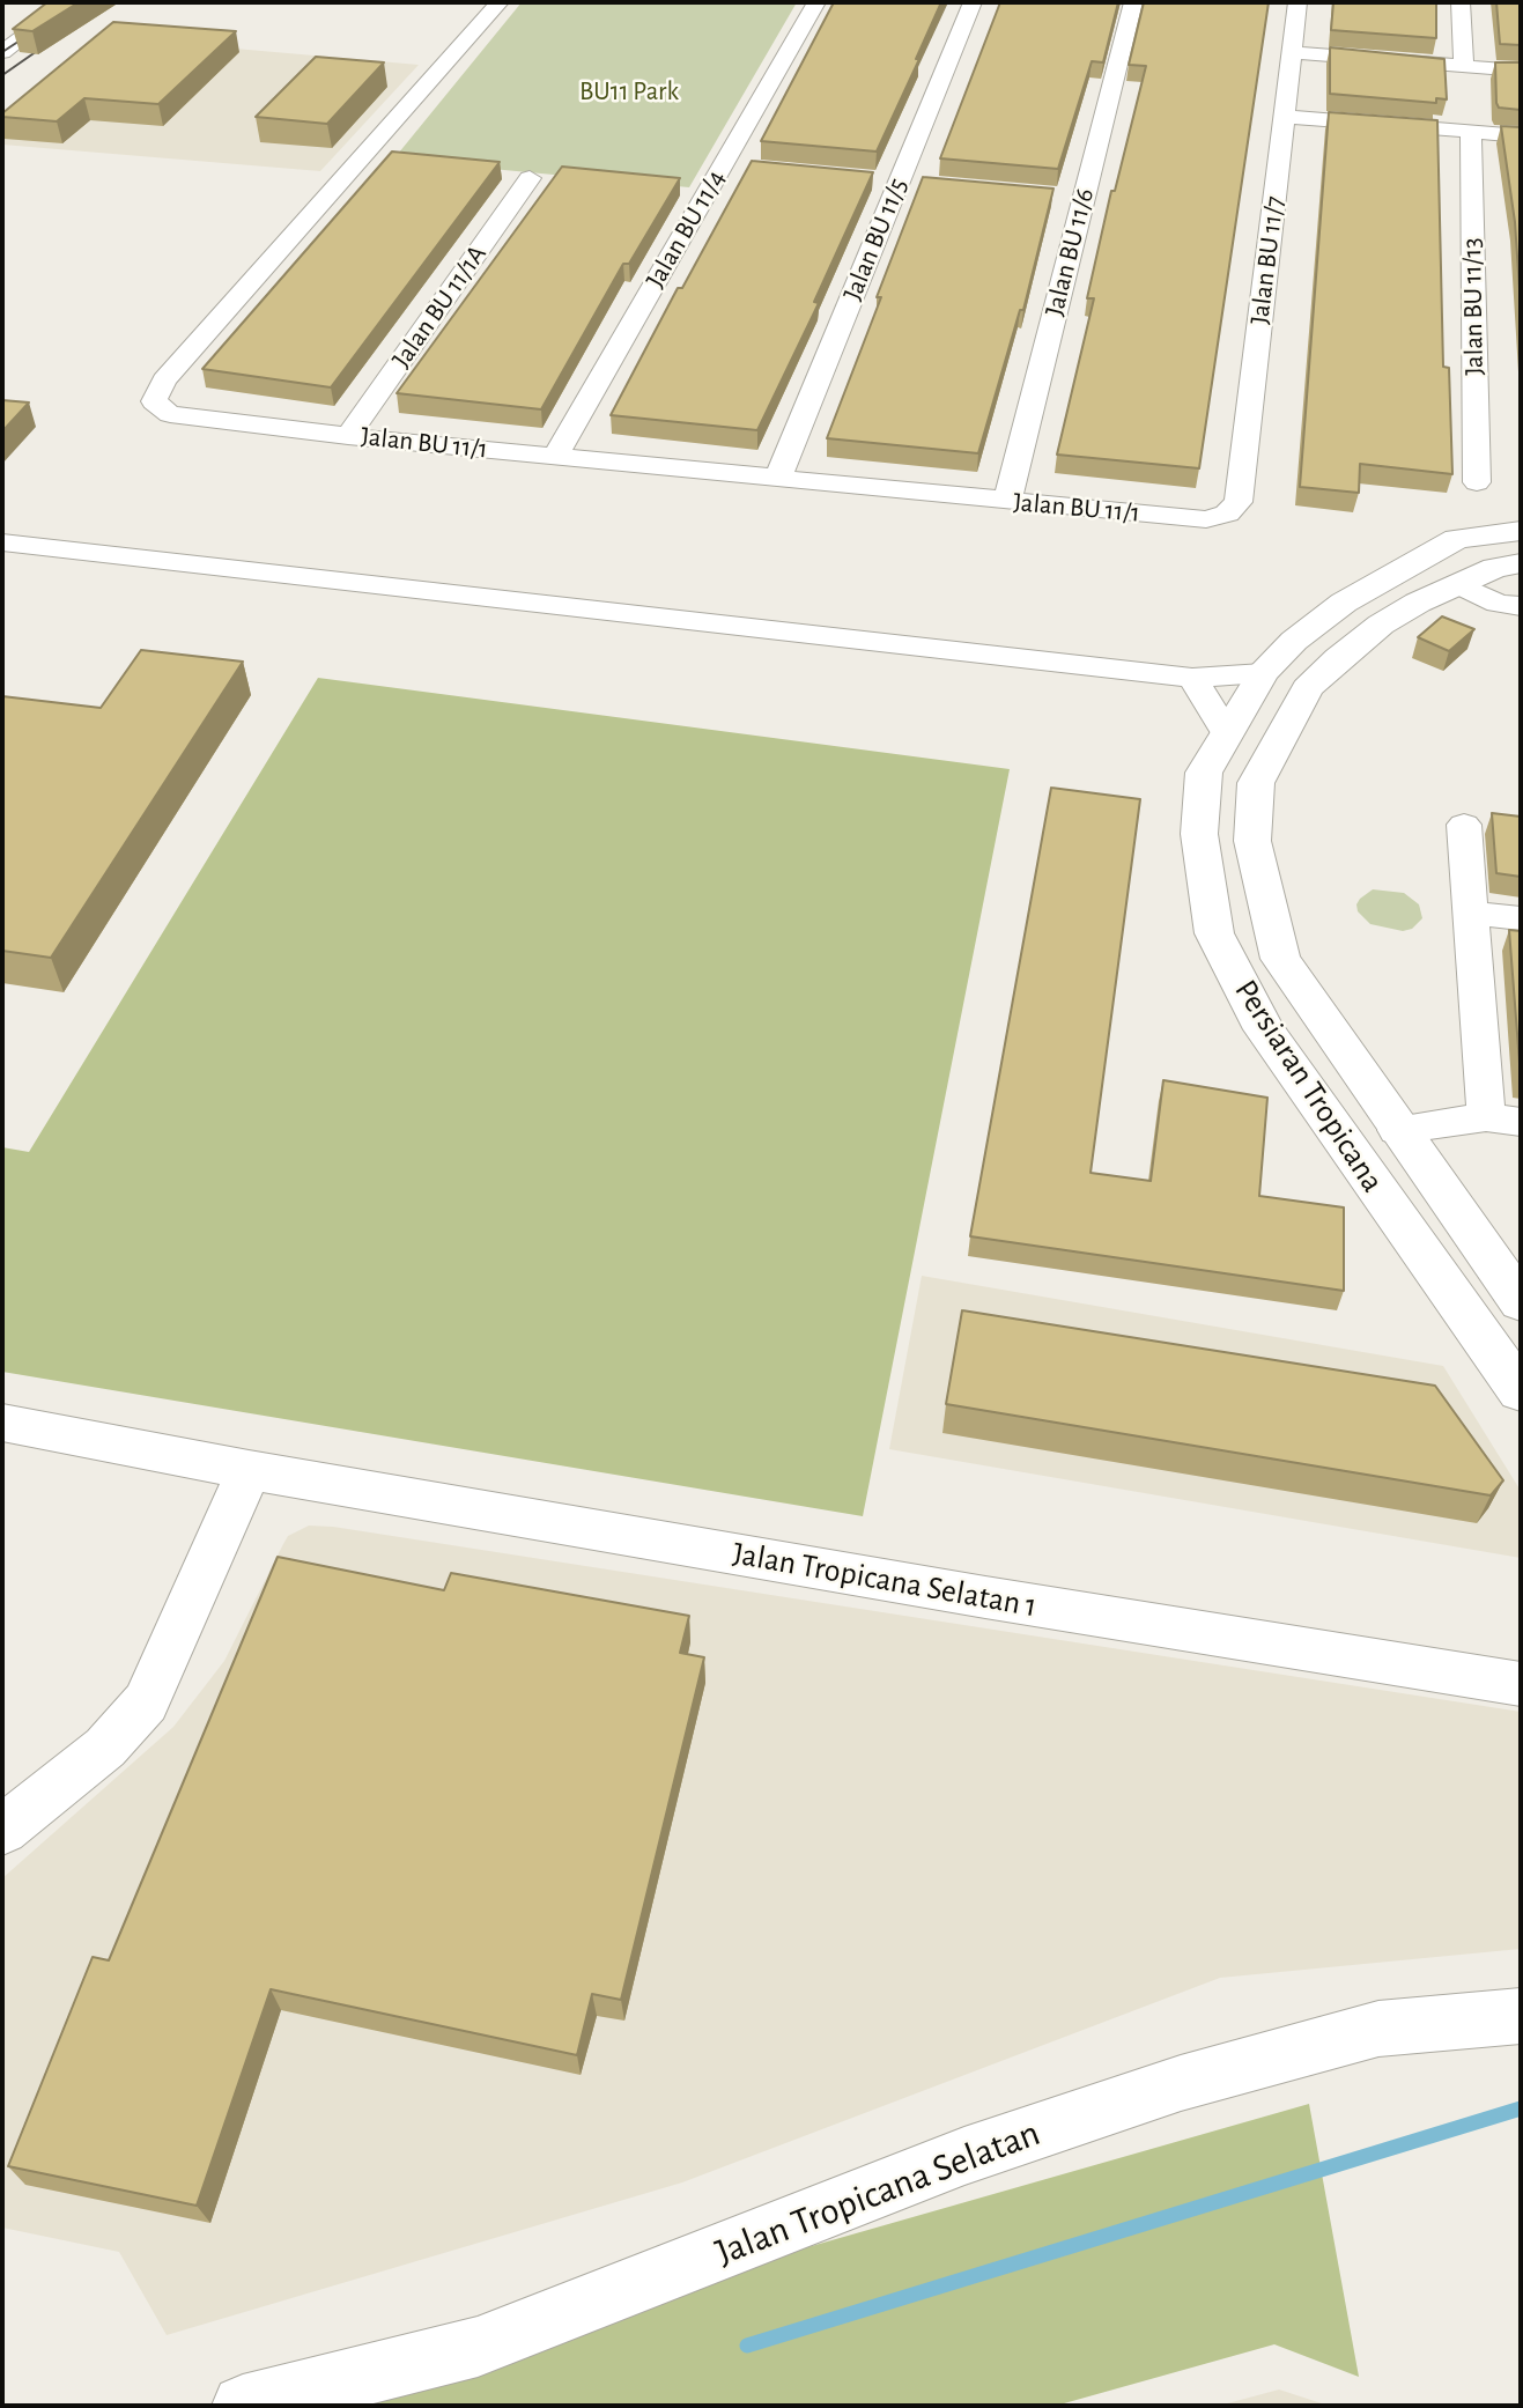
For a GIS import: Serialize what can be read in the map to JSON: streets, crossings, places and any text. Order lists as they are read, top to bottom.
{
  "streets": {
    "main road": ["Persiaran Tropicana"],
    "street": [
      "Jalan BU 11/4",
      "Jalan BU 11/5",
      "Jalan BU 11/6",
      "Jalan BU 11/7",
      "Jalan BU 11/1A",
      "Jalan BU 11/13",
      "Jalan BU 11/1",
      "Jalan Tropicana Selatan 1",
      "Jalan Tropicana Selatan"
    ]
  },
  "crossings": [
    ["Jalan BU 11/4", "Jalan BU 11/1"],
    ["Jalan BU 11/5", "Jalan BU 11/1"],
    ["Jalan BU 11/6", "Jalan BU 11/1"],
    ["Jalan BU 11/7", "Jalan BU 11/1"],
    ["Jalan BU 11/1A", "Jalan BU 11/1"]
  ],
  "parks": ["BU11 Park"]
}
